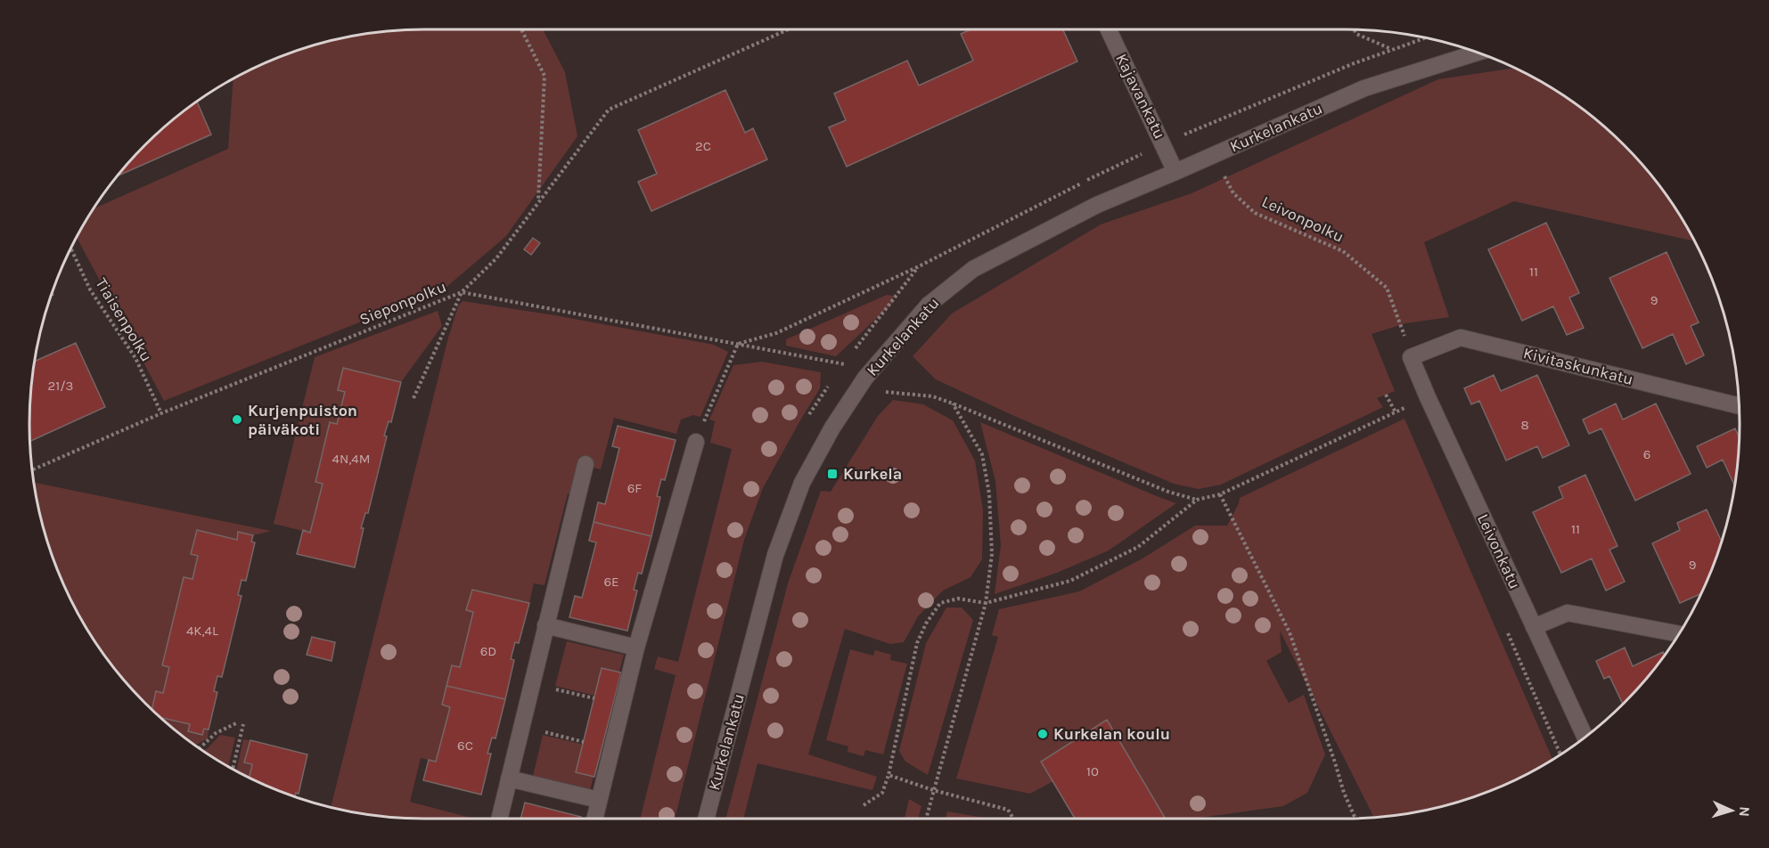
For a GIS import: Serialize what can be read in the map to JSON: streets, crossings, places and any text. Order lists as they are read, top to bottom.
{
  "streets": {
    "street": [
      "Kajavankatu",
      "Kurkelankatu",
      "Kivitaskunkatu",
      "Leivonkatu"
    ],
    "path": ["Leivonpolku", "Sieponpolku", "Tiaisenpolku"]
  },
  "crossings": [
    ["Kajavankatu", "Kurkelankatu"],
    ["Kurkelankatu", "Leivonpolku"],
    ["Leivonpolku", "Kivitaskunkatu"],
    ["Leivonpolku", "Leivonkatu"],
    ["Sieponpolku", "Tiaisenpolku"],
    ["Kivitaskunkatu", "Leivonkatu"]
  ],
  "places": {
    "other": ["Kurjenpuiston päiväkoti", "Kurkelan koulu"],
    "transit": ["Kurkela"]
  },
  "house_numbers": [
    "2C",
    "11",
    "9",
    "21/3",
    "8",
    "6",
    "4N,4M",
    "6F",
    "11",
    "9",
    "6E",
    "4K,4L",
    "6D",
    "6C",
    "10"
  ],
  "north": "right"
}
